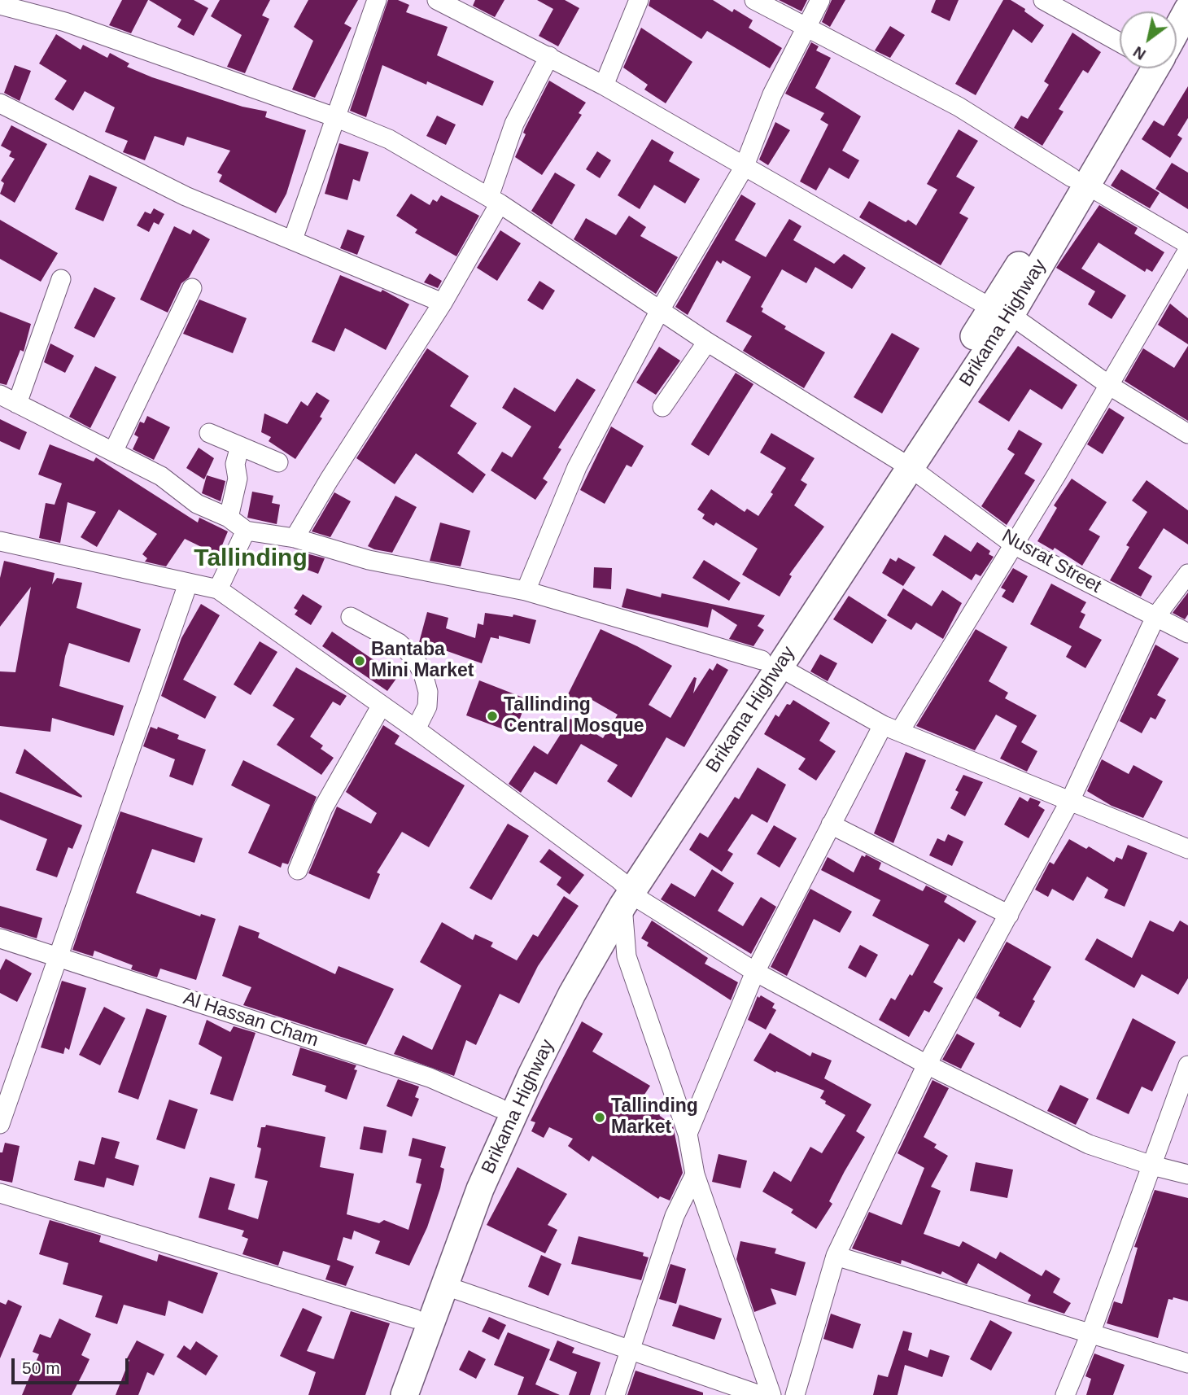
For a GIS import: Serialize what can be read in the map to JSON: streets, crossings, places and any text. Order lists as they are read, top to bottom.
{
  "streets": {
    "highway": ["Brikama Highway"],
    "street": ["Nusrat Street", "Al Hassan Cham"]
  },
  "crossings": [
    ["Brikama Highway", "Nusrat Street"],
    ["Brikama Highway", "Al Hassan Cham"]
  ],
  "districts": ["Tallinding"],
  "places": ["Bantaba Mini Market", "Tallinding Central Mosque", "Tallinding Market"],
  "scale_bar": "50 m",
  "north": "bottom left"
}
